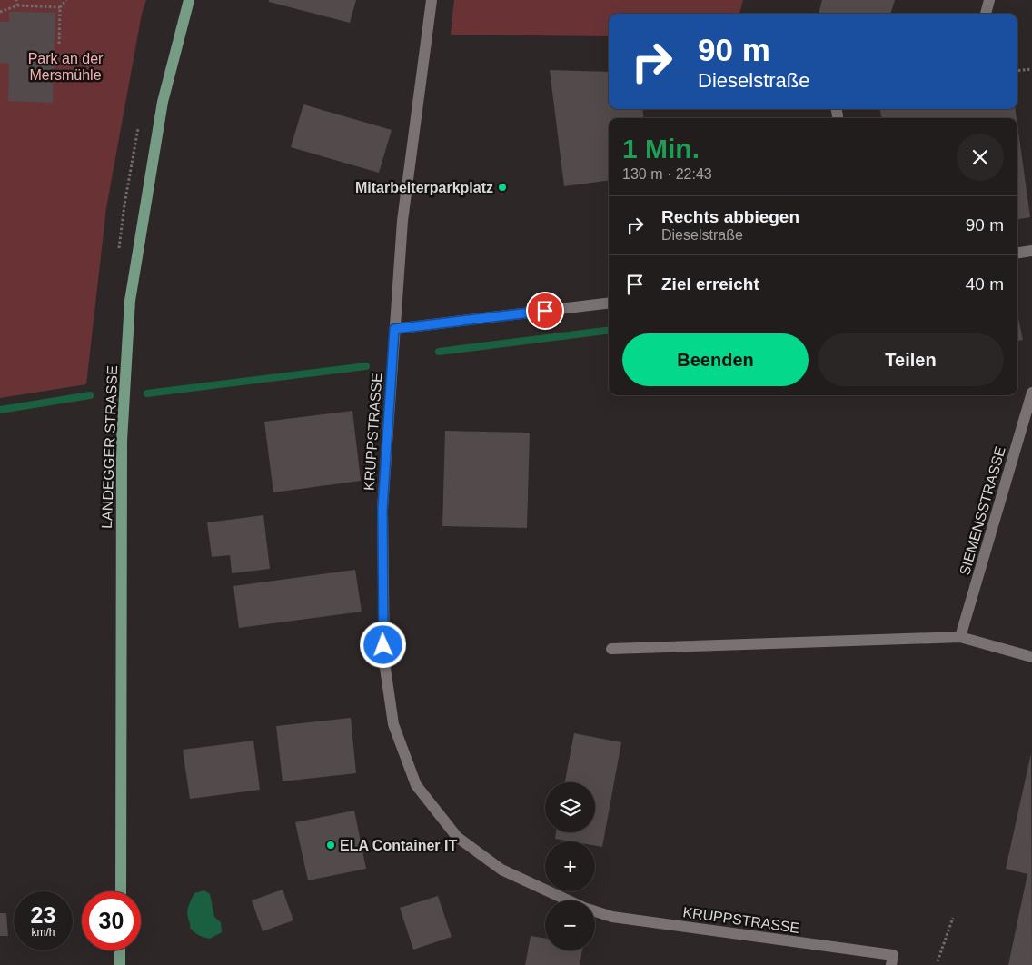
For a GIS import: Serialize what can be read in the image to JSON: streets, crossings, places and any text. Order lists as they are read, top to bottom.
{
  "streets": {
    "main road": ["LANDEGGER STRASSE"],
    "street": ["KRUPPSTRASSE", "SIEMENSSTRASSE"]
  },
  "parks": ["Park an der Mersmühle"],
  "places": ["Mitarbeiterparkplatz", "ELA Container IT"],
  "page": {
    "turn": ["90 m", "Dieselstraße"],
    "heading": ["1 Min.", "130 m · 22:43"],
    "list": [
      {
        "name": "Rechts abbiegen",
        "note": "Dieselstraße",
        "value": "90 m"
      },
      {
        "name": "Ziel erreicht",
        "value": "40 m"
      }
    ],
    "buttons": ["Beenden", "Teilen"],
    "map_buttons": ["+", "−"],
    "speed": "23 km/h",
    "limit": "30"
  }
}
